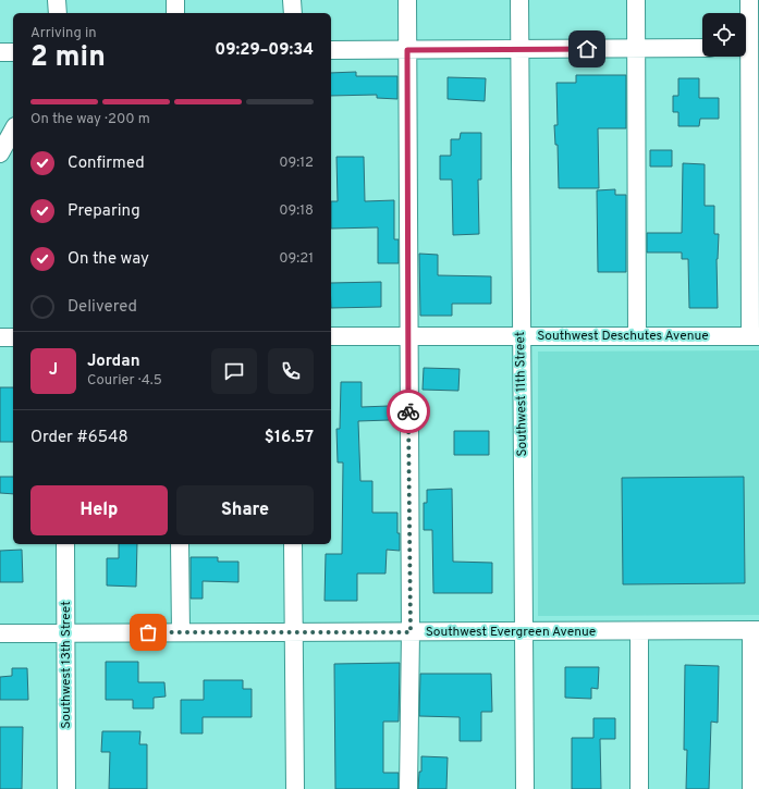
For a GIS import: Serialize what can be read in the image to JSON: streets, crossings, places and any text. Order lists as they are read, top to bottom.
{
  "streets": {
    "street": [
      "Southwest Deschutes Avenue",
      "Southwest 11th Street",
      "Southwest Evergreen Avenue",
      "Southwest 13th Street"
    ]
  },
  "crossings": [
    ["Southwest Deschutes Avenue", "Southwest 11th Street"],
    ["Southwest 11th Street", "Southwest Evergreen Avenue"],
    ["Southwest Evergreen Avenue", "Southwest 13th Street"]
  ],
  "page": {
    "heading": ["2 min", "Arriving in", "09:29–09:34"],
    "panel": [
      "Jordan",
      "Courier · 4.5",
      "Order #6548",
      "$16.57"
    ],
    "bar": "On the way · 200 m",
    "list": [
      ["Confirmed", "09:12"],
      ["Preparing", "09:18"],
      ["On the way", "09:21"],
      "Delivered"
    ],
    "round": "J",
    "buttons": ["Help", "Share"]
  }
}
